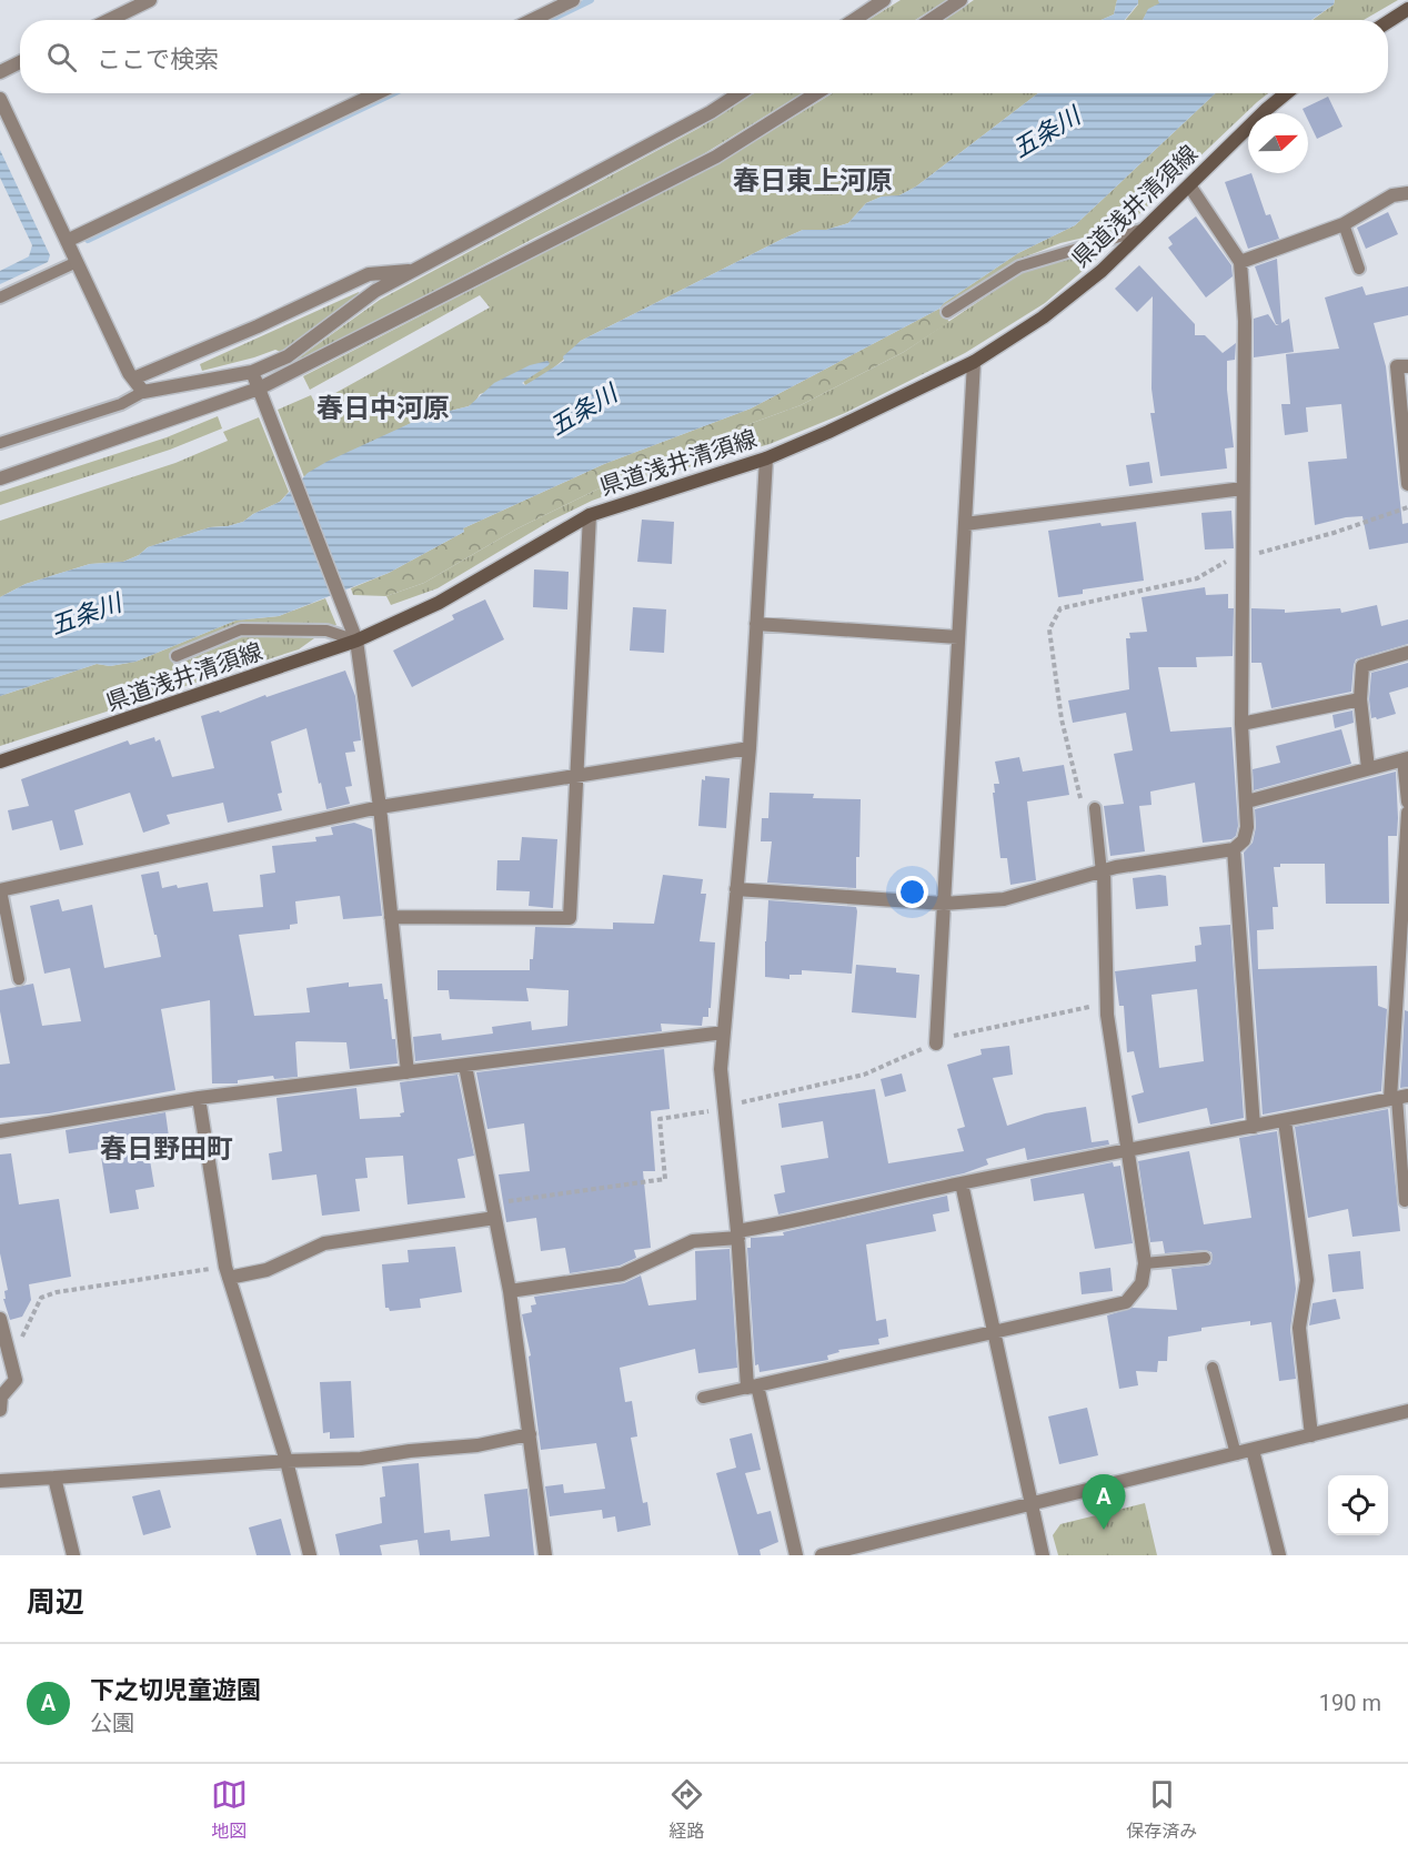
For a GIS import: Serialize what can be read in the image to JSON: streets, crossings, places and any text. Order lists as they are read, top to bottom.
{
  "streets": {
    "main road": ["県道浅井清須線"]
  },
  "districts": ["春日東上河原", "春日中河原", "春日野田町"],
  "water": ["五条川"],
  "north": "right",
  "page": {
    "search": "ここで検索",
    "pins": "A",
    "heading": "周辺",
    "list": [
      {
        "mark": "A",
        "name": "下之切児童遊園",
        "note": "公園",
        "value": "190 m"
      }
    ],
    "nav": ["地図", "経路", "保存済み"]
  }
}
